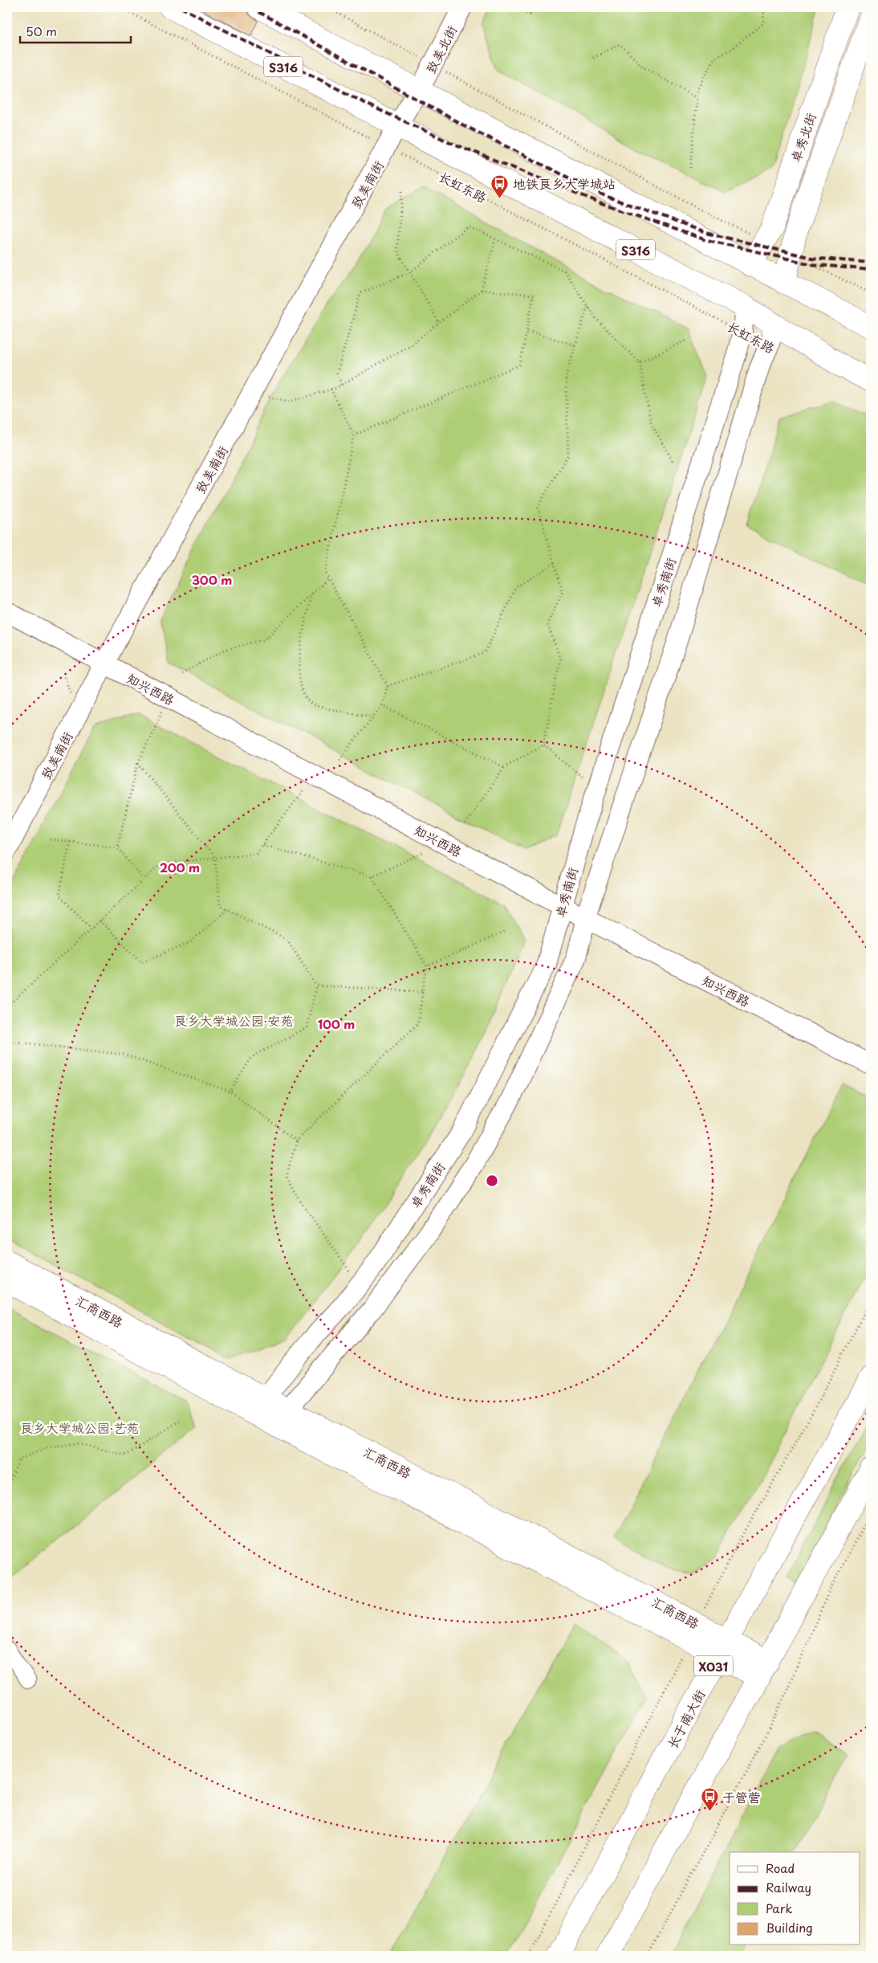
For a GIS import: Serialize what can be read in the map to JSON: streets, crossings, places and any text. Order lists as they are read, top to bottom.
{
  "streets": {
    "main road": [
      "S316",
      "卓秀北街",
      "长虹东路",
      "汇商西路",
      "X031",
      "长于南大街"
    ],
    "street": [
      "致美北街",
      "致美南街",
      "卓秀南街",
      "知兴西路"
    ]
  },
  "crossings": [
    ["致美北街", "致美南街"],
    ["致美南街", "长虹东路"],
    ["致美南街", "知兴西路"],
    ["长虹东路", "卓秀南街"],
    ["卓秀南街", "知兴西路"],
    ["卓秀南街", "汇商西路"],
    ["汇商西路", "长于南大街"]
  ],
  "parks": ["良乡大学城公园·安苑", "良乡大学城公园·艺苑"],
  "places": {
    "bus stop": ["地铁良乡大学城站", "于管营"]
  },
  "legend": [
    "Road",
    "Railway",
    "Park",
    "Building"
  ],
  "scale_bar": "50 m",
  "rings": ["300 m", "200 m", "100 m"]
}
